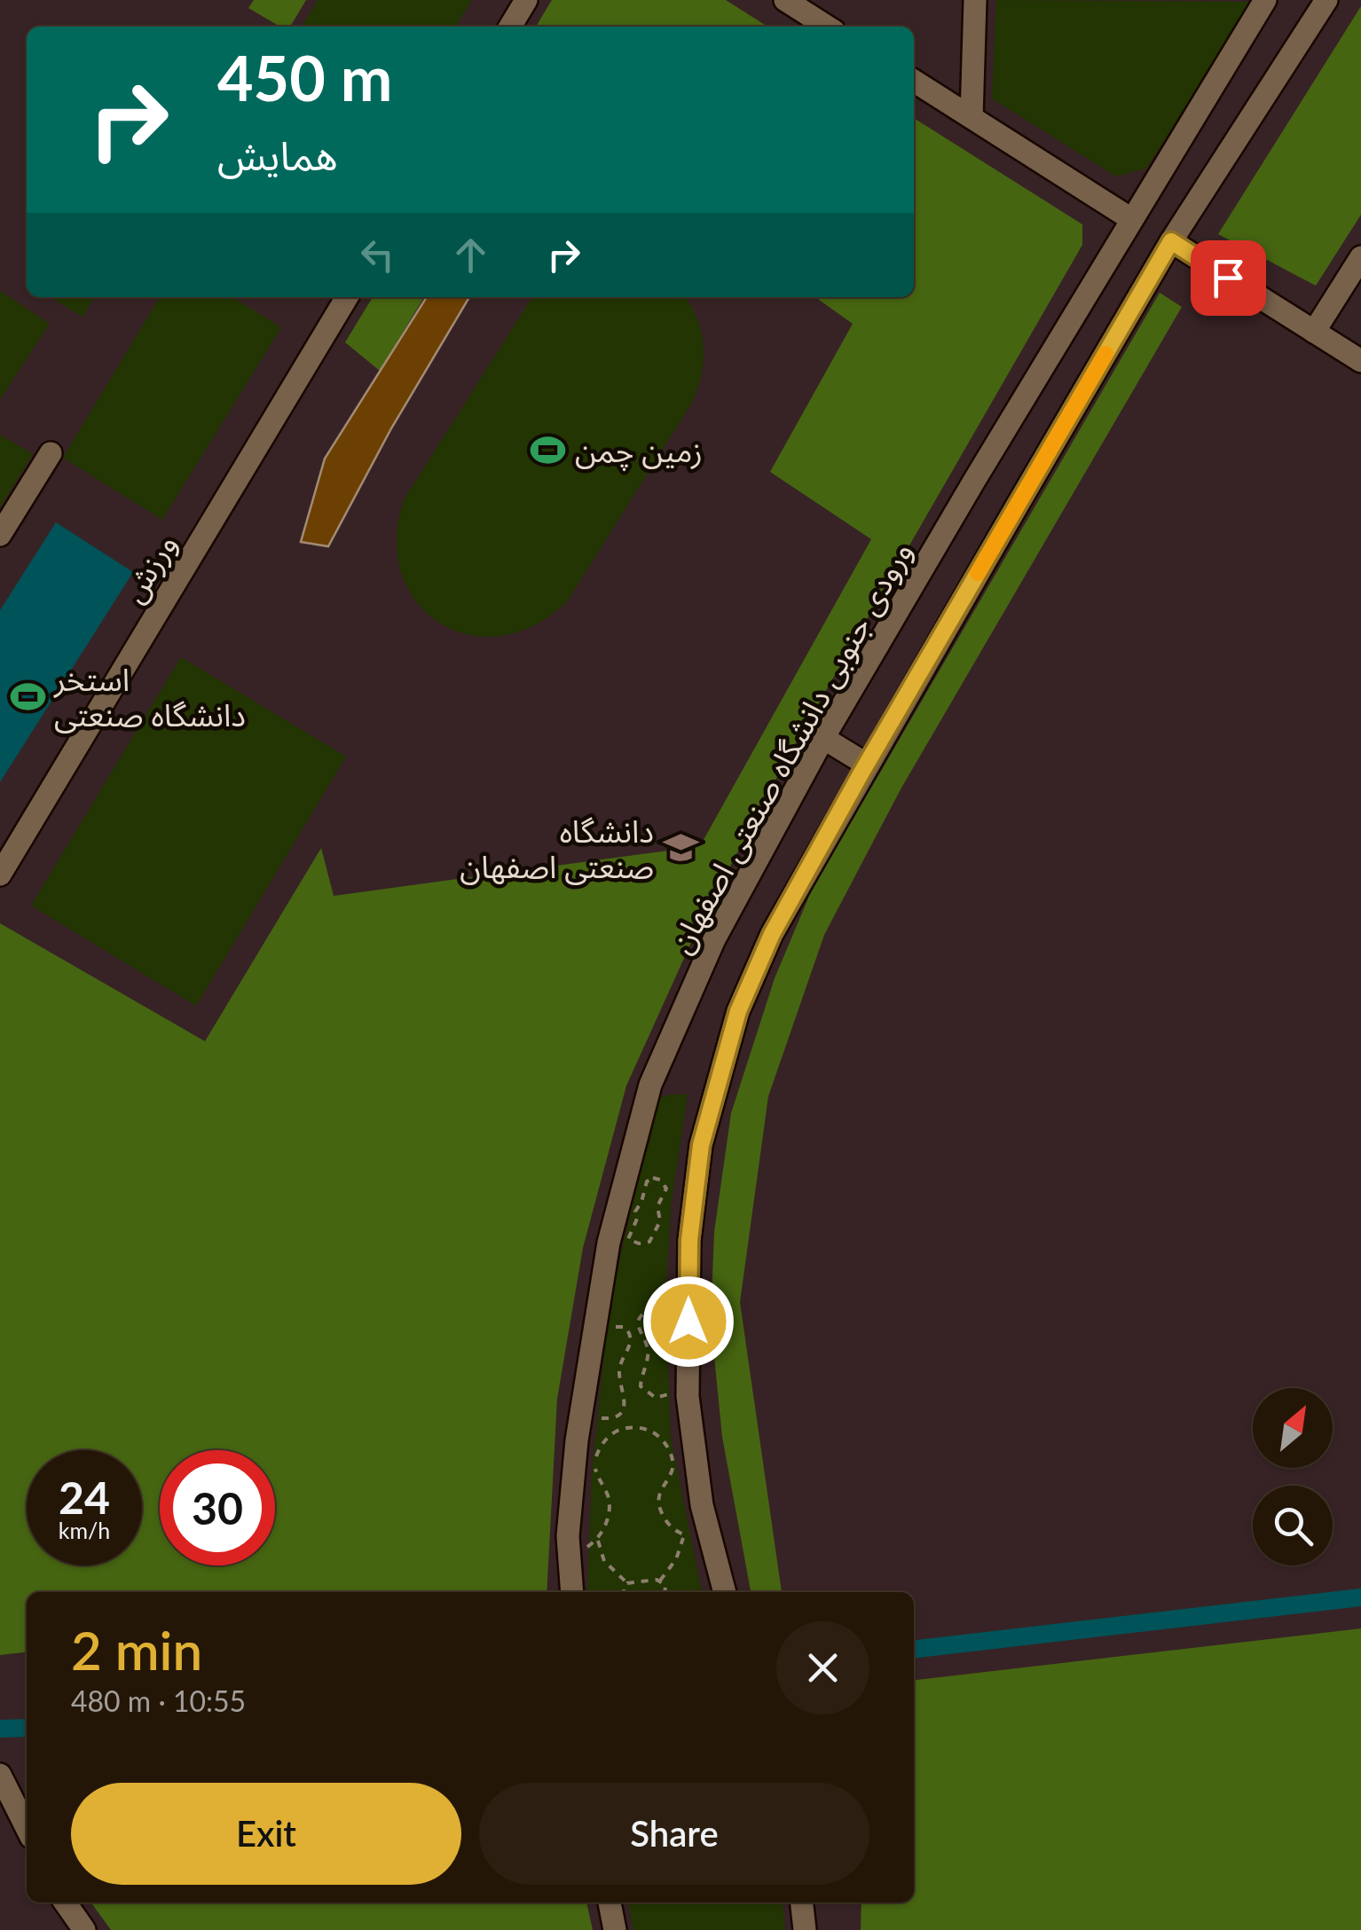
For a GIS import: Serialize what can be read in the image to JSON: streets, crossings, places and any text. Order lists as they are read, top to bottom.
{
  "streets": {
    "street": ["ورزش", "ورودی جنوبی دانشگاه صنعتی اصفهان"]
  },
  "places": {
    "sports": ["زمین چمن", "استخر دانشگاه صنعتی"],
    "school or university": ["دانشگاه صنعتی اصفهان"]
  },
  "north": "top right",
  "page": {
    "turn": ["450 m", "همایش"],
    "speed": "24 km/h",
    "limit": "30",
    "heading": ["2 min", "480 m · 10:55"],
    "buttons": ["Exit", "Share"]
  }
}
